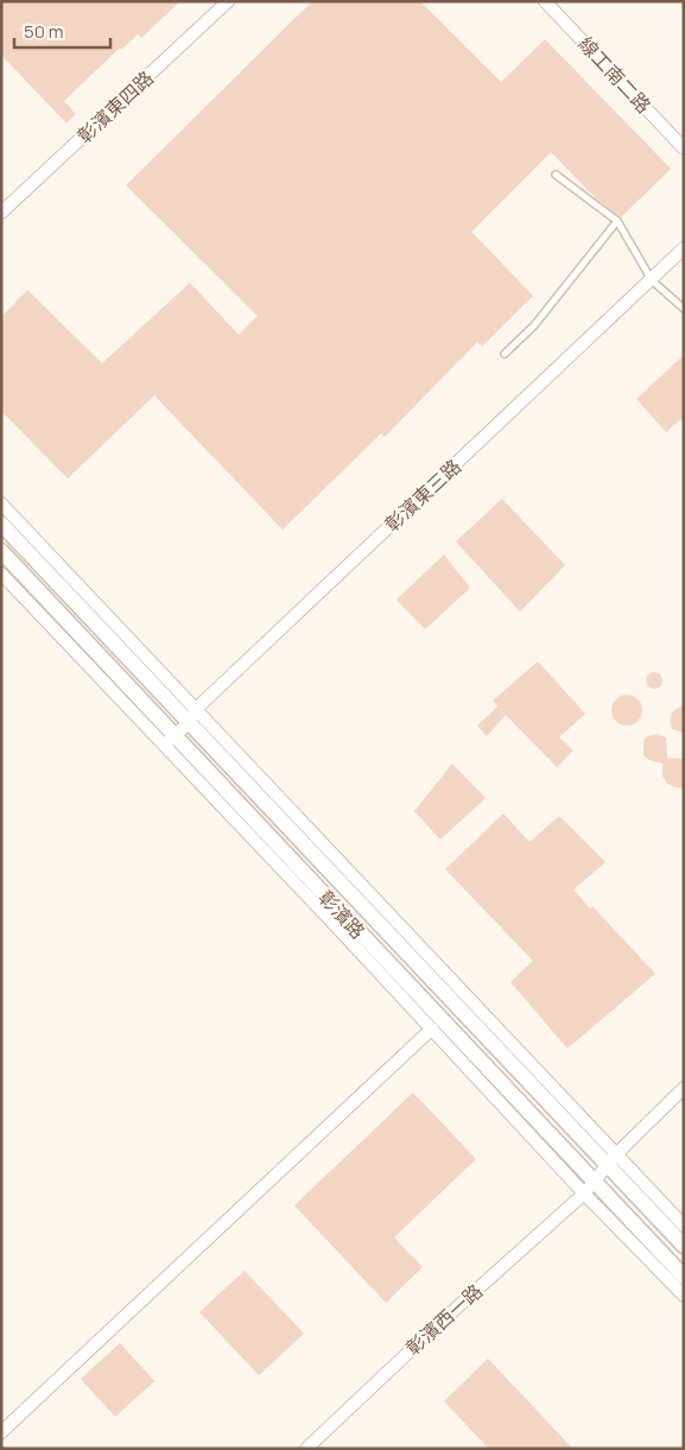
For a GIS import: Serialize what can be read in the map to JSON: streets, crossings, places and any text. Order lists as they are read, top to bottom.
{
  "streets": {
    "street": [
      "線工南二路",
      "彰濱東四路",
      "彰濱東三路",
      "彰濱路",
      "彰濱西一路"
    ]
  },
  "crossings": [
    ["彰濱東三路", "彰濱路"],
    ["彰濱路", "彰濱西一路"]
  ],
  "scale_bar": "50 m"
}
